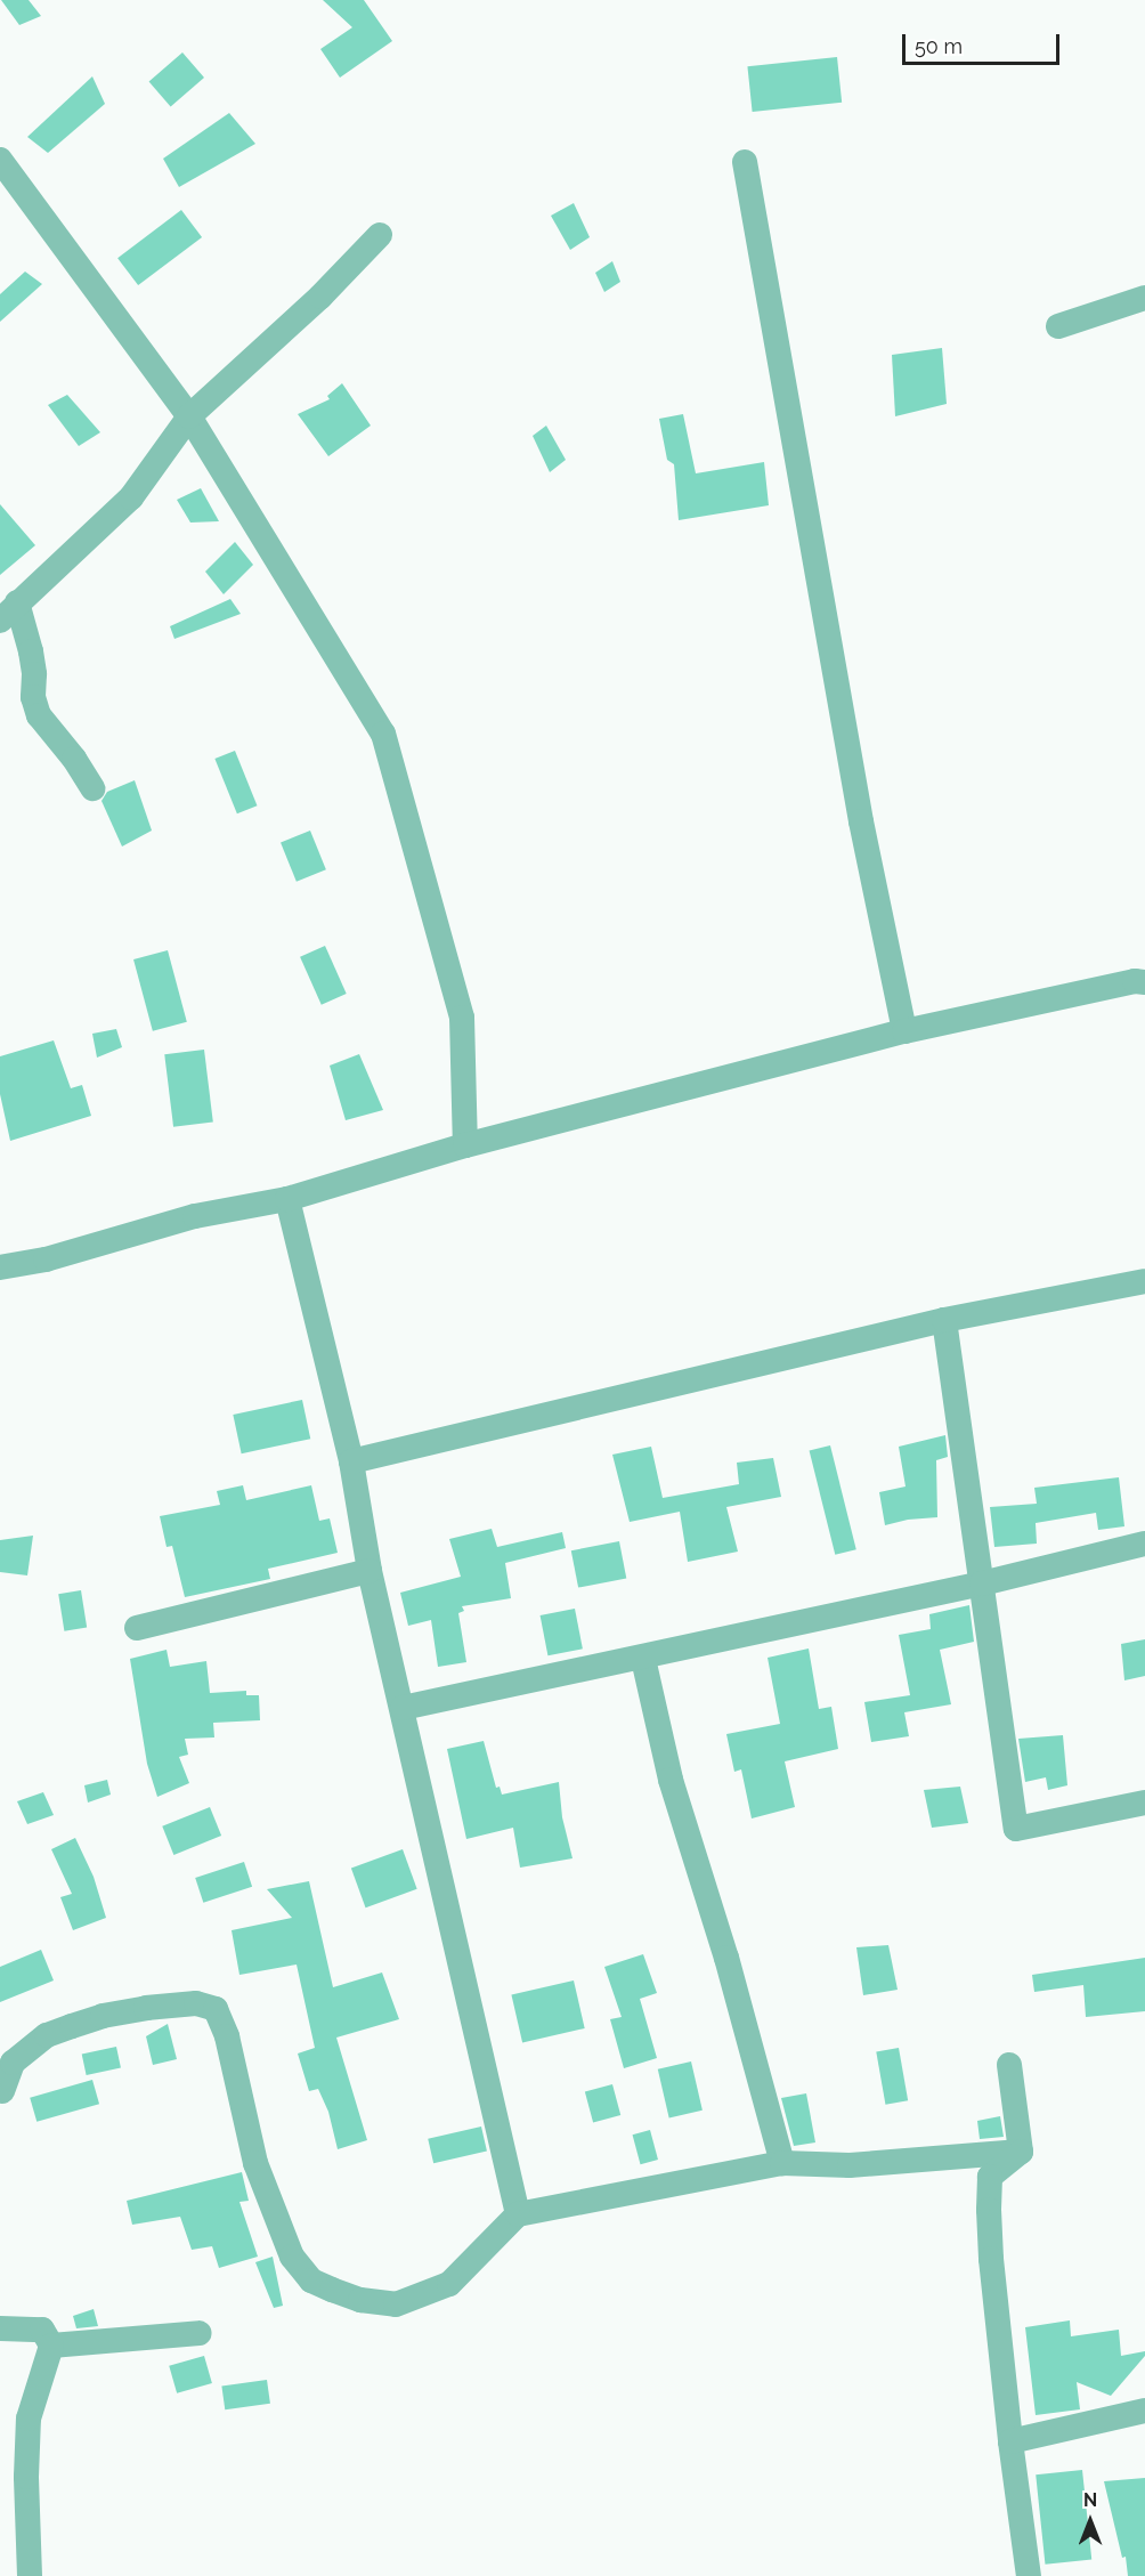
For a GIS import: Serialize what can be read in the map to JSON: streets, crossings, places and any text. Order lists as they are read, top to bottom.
{
  "scale_bar": "50 m",
  "north": "top"
}
